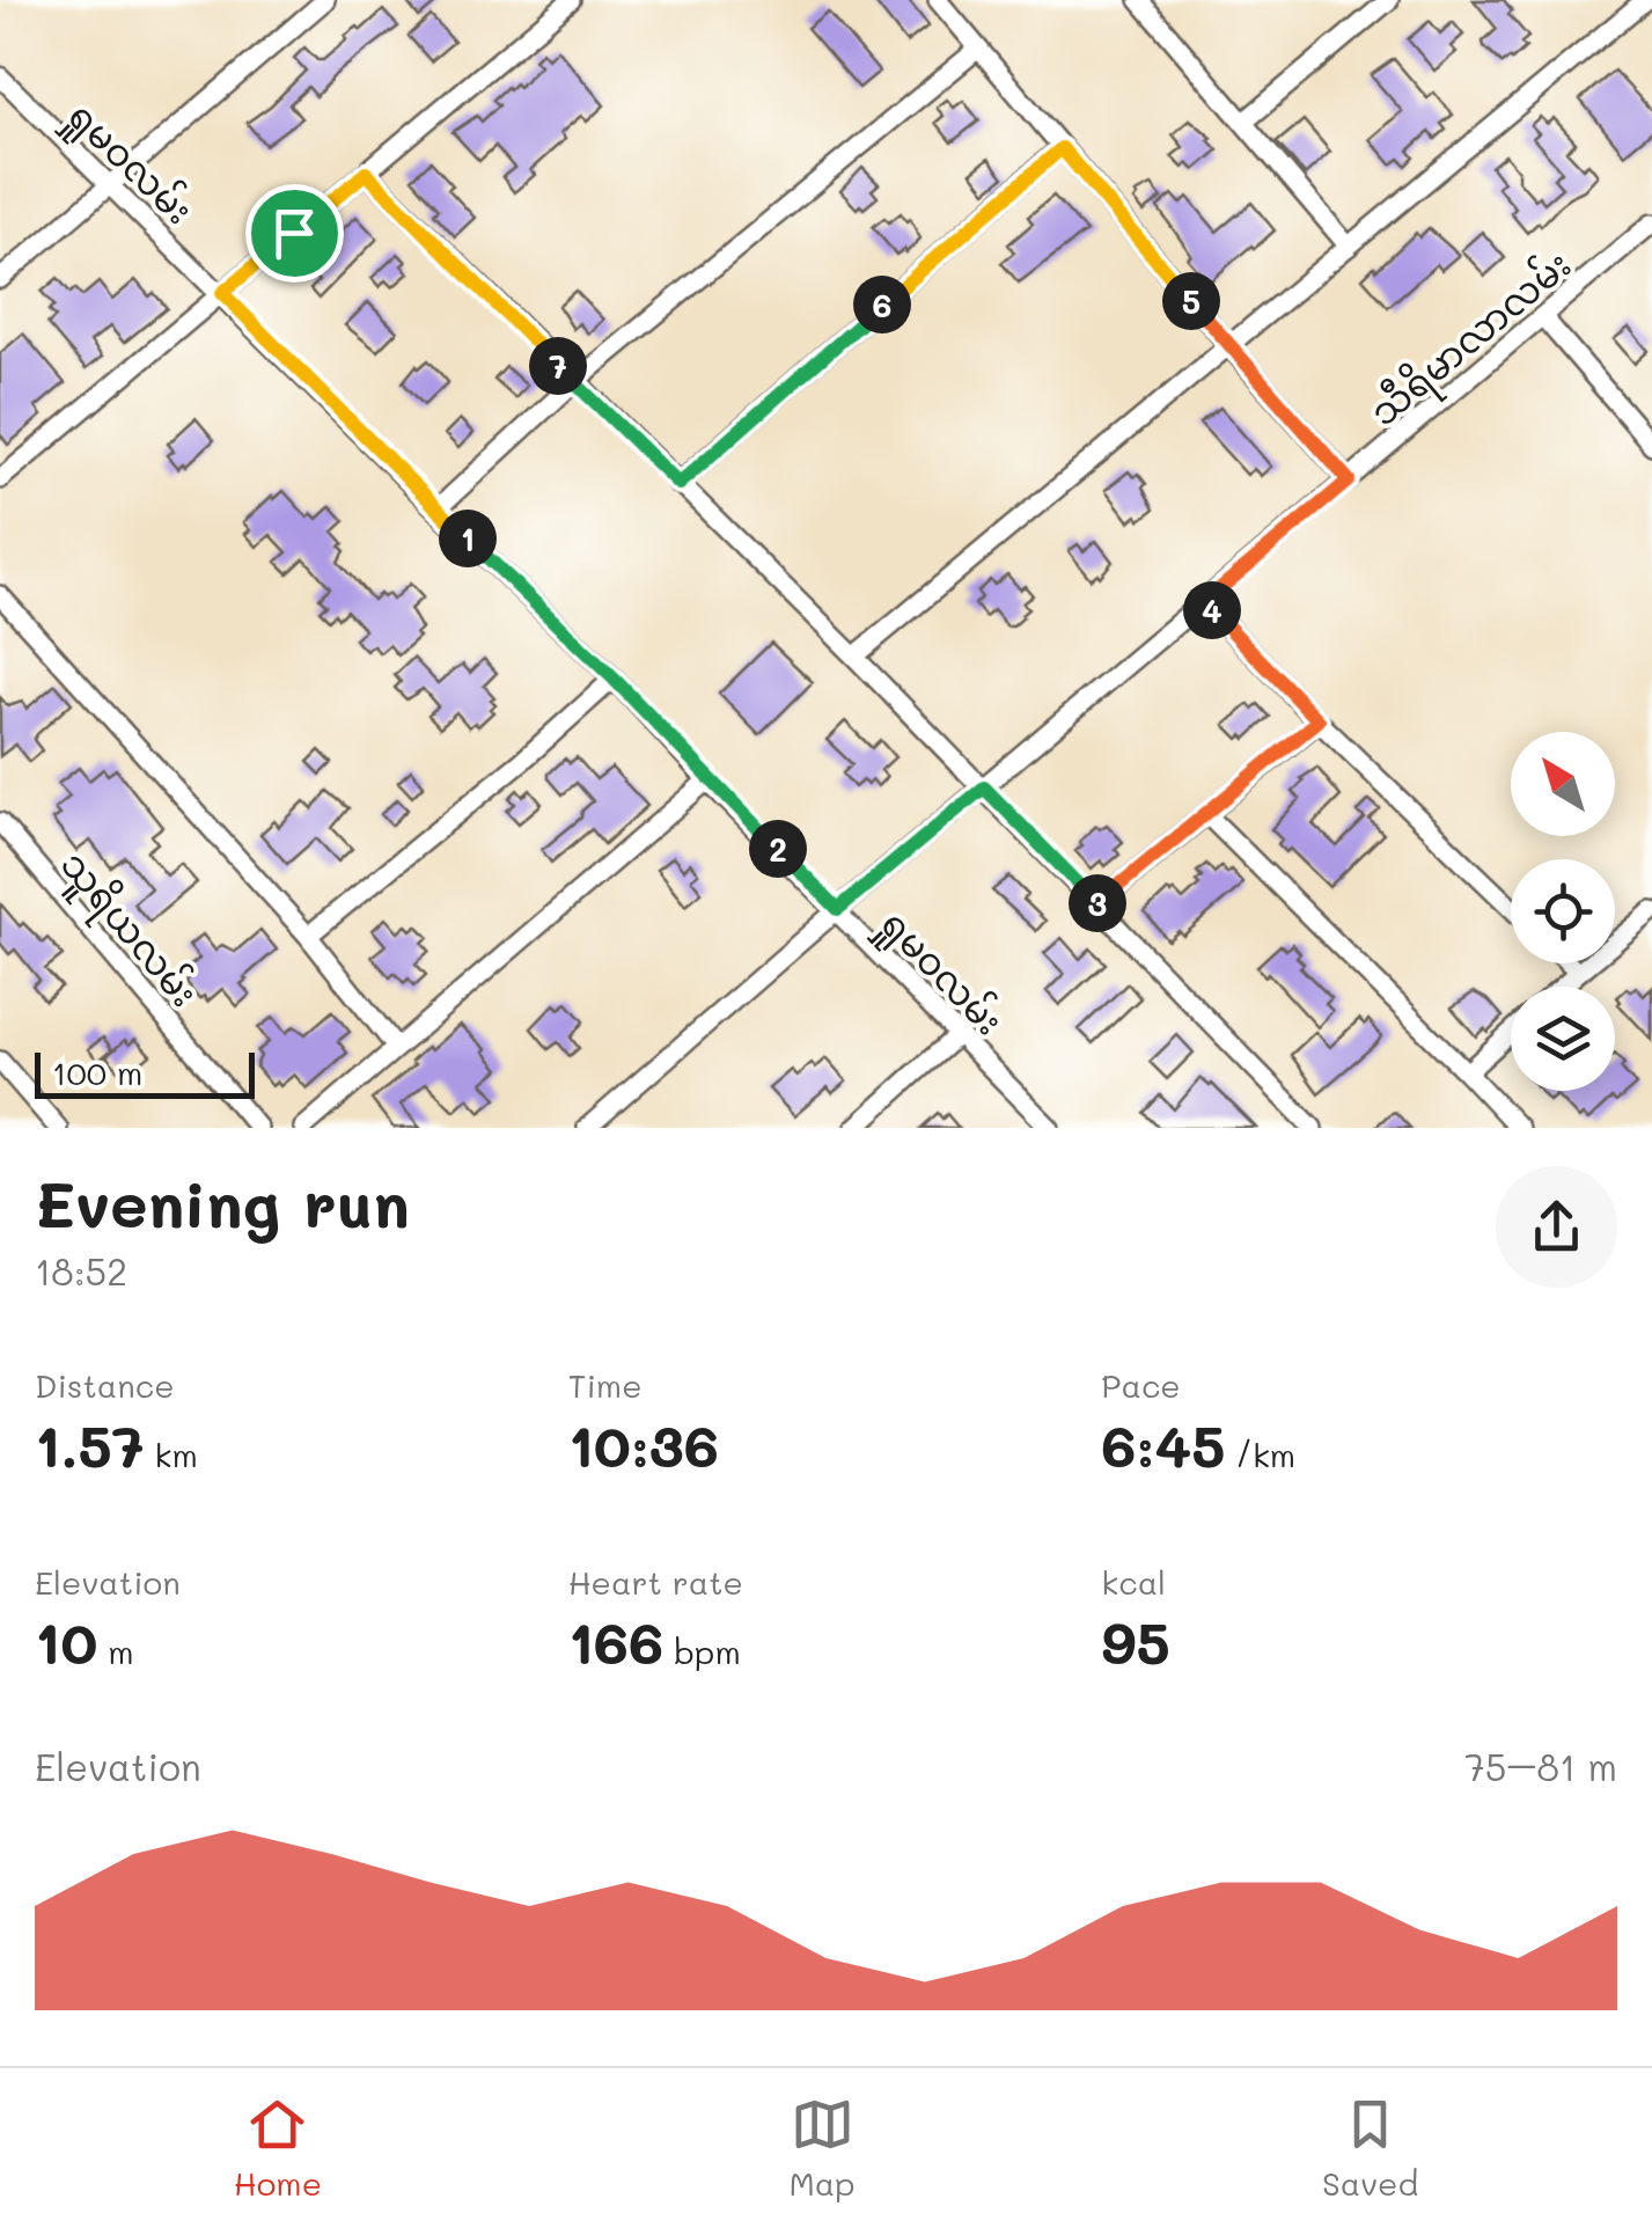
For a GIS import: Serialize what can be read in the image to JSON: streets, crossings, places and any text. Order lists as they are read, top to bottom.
{
  "streets": {
    "street": ["ရှုမဝလမ်း", "သီရိမာလာလမ်း", "သူရိယလမ်း"]
  },
  "crossings": [
    ["ရှုမဝလမ်း", "သီရိမာလာလမ်း"]
  ],
  "scale_bar": "100 m",
  "north": "top left",
  "page": {
    "pins": [
      "5",
      "6",
      "7",
      "1",
      "4",
      "2",
      "3"
    ],
    "scale": "100 m",
    "heading": ["Evening run", "18:52"],
    "stats": [
      ["Distance", "1.57 km"],
      ["Time", "10:36"],
      ["Pace", "6:45 /km"],
      ["Elevation", "10 m"],
      ["Heart rate", "166 bpm"],
      ["kcal", "95"]
    ],
    "chart": ["Elevation", "75–81 m"],
    "tabs": ["Home", "Map", "Saved"]
  }
}
